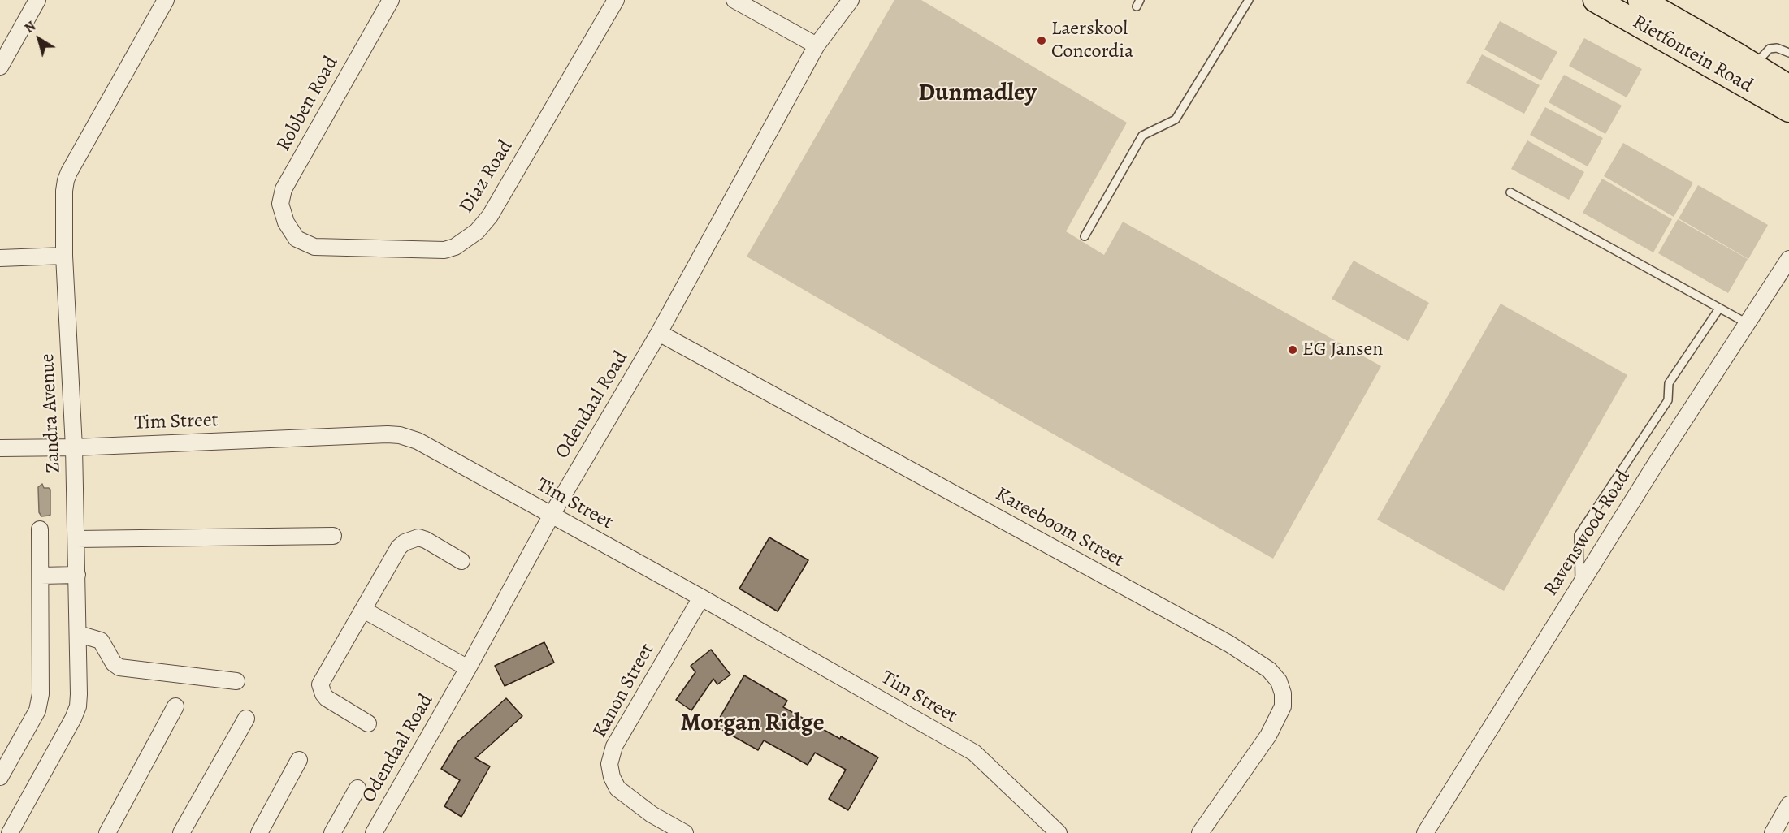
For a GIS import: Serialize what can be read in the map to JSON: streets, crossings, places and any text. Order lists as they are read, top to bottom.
{
  "streets": {
    "main road": ["Rietfontein Road"],
    "street": [
      "Robben Road",
      "Diaz Road",
      "Odendaal Road",
      "Zandra Avenue",
      "Tim Street",
      "Kareeboom Street",
      "Ravenswood Road",
      "Kanon Street"
    ]
  },
  "crossings": [
    ["Robben Road", "Diaz Road"],
    ["Odendaal Road", "Tim Street"],
    ["Odendaal Road", "Kareeboom Street"],
    ["Zandra Avenue", "Tim Street"],
    ["Tim Street", "Kanon Street"]
  ],
  "districts": ["Dunmadley", "Morgan Ridge"],
  "places": ["Laerskool Concordia", "EG Jansen"],
  "north": "top left"
}
